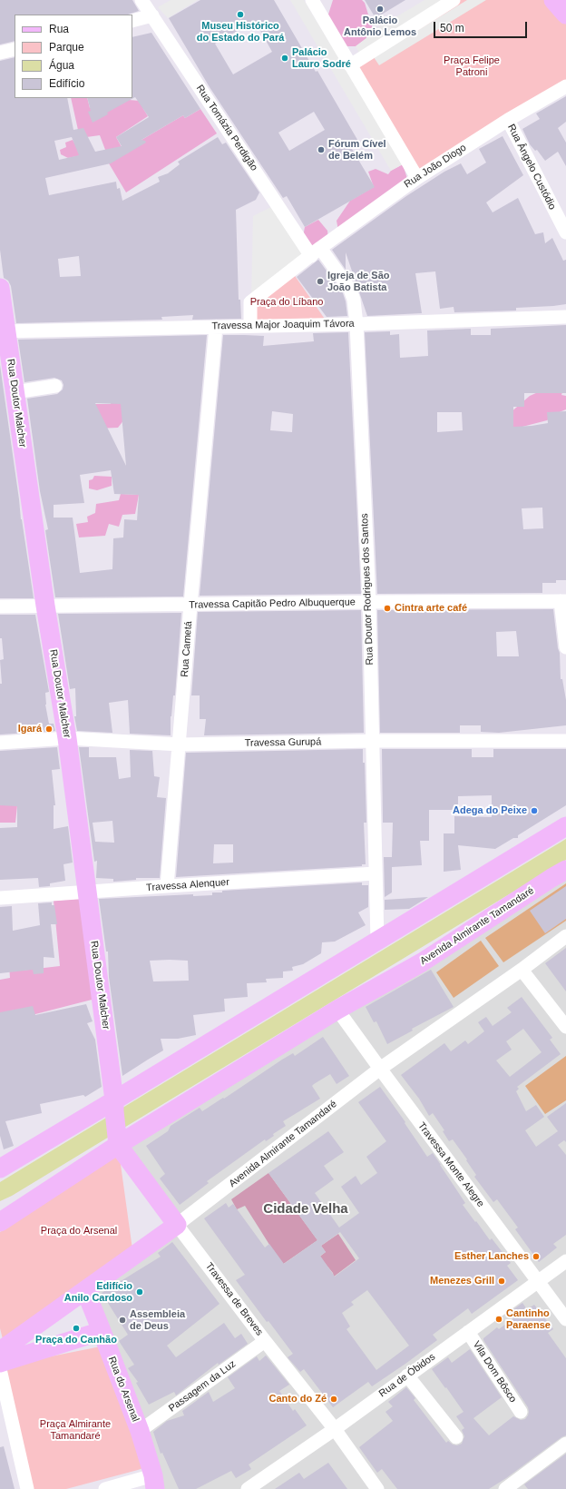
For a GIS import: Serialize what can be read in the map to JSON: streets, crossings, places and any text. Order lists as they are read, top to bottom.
{
  "streets": {
    "street": [
      "Rua Tomázia Perdigão",
      "Rua João Diogo",
      "Rua Ângelo Custódio",
      "Travessa Major Joaquim Távora",
      "Rua Doutor Malcher",
      "Rua Doutor Rodrigues dos Santos",
      "Travessa Capitão Pedro Albuquerque",
      "Rua Cametá",
      "Travessa Gurupá",
      "Travessa Alenquer",
      "Avenida Almirante Tamandaré",
      "Travessa Monte Alegre",
      "Travessa de Breves",
      "Vila Dom Bôsco",
      "Rua de Óbidos",
      "Passagem da Luz",
      "Rua do Arsenal"
    ]
  },
  "crossings": [
    ["Rua Tomázia Perdigão", "Rua João Diogo"],
    ["Rua Tomázia Perdigão", "Rua Doutor Rodrigues dos Santos"],
    ["Rua João Diogo", "Rua Ângelo Custódio"],
    ["Rua João Diogo", "Travessa Major Joaquim Távora"],
    ["Rua João Diogo", "Rua Doutor Rodrigues dos Santos"],
    ["Travessa Major Joaquim Távora", "Rua Doutor Malcher"],
    ["Travessa Major Joaquim Távora", "Rua Doutor Rodrigues dos Santos"],
    ["Travessa Major Joaquim Távora", "Rua Cametá"],
    ["Rua Doutor Malcher", "Travessa Capitão Pedro Albuquerque"],
    ["Rua Doutor Malcher", "Travessa Gurupá"],
    ["Rua Doutor Malcher", "Travessa Alenquer"],
    ["Rua Doutor Malcher", "Travessa de Breves"],
    ["Rua Doutor Rodrigues dos Santos", "Travessa Capitão Pedro Albuquerque"],
    ["Rua Doutor Rodrigues dos Santos", "Travessa Gurupá"],
    ["Rua Doutor Rodrigues dos Santos", "Travessa Alenquer"],
    ["Travessa Capitão Pedro Albuquerque", "Rua Cametá"],
    ["Rua Cametá", "Travessa Gurupá"],
    ["Rua Cametá", "Travessa Alenquer"],
    ["Avenida Almirante Tamandaré", "Travessa Monte Alegre"],
    ["Avenida Almirante Tamandaré", "Travessa de Breves"],
    ["Avenida Almirante Tamandaré", "Rua do Arsenal"],
    ["Travessa Monte Alegre", "Rua de Óbidos"],
    ["Travessa de Breves", "Rua de Óbidos"],
    ["Travessa de Breves", "Passagem da Luz"],
    ["Vila Dom Bôsco", "Rua de Óbidos"],
    ["Passagem da Luz", "Rua do Arsenal"]
  ],
  "districts": ["Cidade Velha"],
  "parks": [
    "Praça Felipe Patroni",
    "Praça do Líbano",
    "Praça do Arsenal",
    "Praça Almirante Tamandaré"
  ],
  "places": [
    "Palácio Antônio Lemos",
    "Museu Histórico do Estado do Pará",
    "Palácio Lauro Sodré",
    "Fórum Cível de Belém",
    "Igreja de São João Batista",
    "Cintra arte café",
    "Igará",
    "Adega do Peixe",
    "Esther Lanches",
    "Menezes Grill",
    "Edifício Anilo Cardoso",
    "Cantinho Paraense",
    "Assembleia de Deus",
    "Praça do Canhão",
    "Canto do Zé"
  ],
  "legend": [
    "Rua",
    "Parque",
    "Água",
    "Edifício"
  ],
  "scale_bar": "50 m"
}
